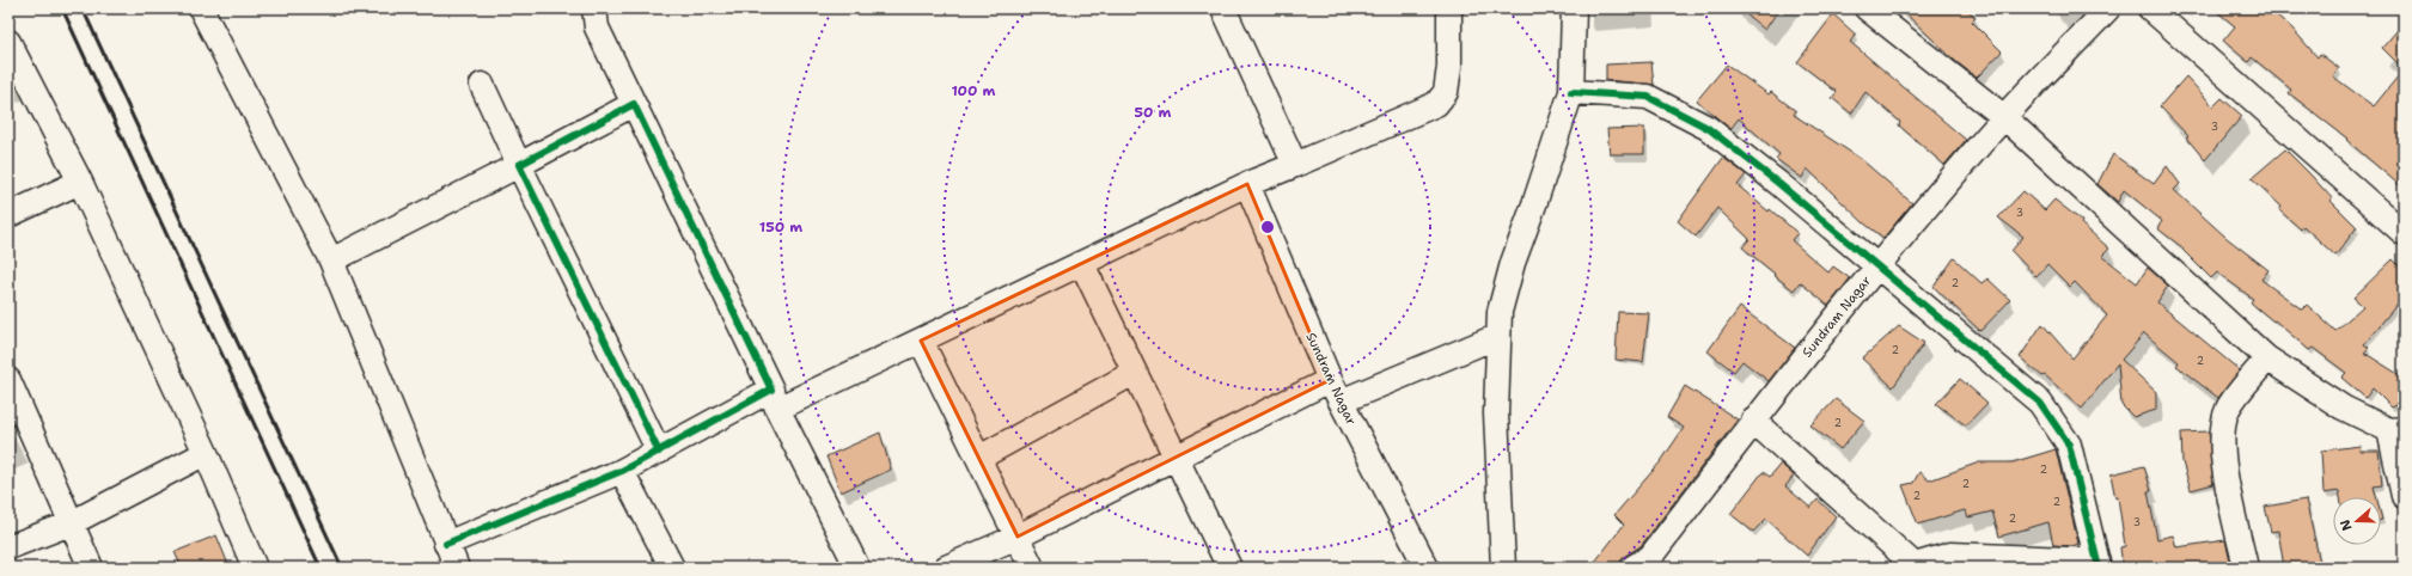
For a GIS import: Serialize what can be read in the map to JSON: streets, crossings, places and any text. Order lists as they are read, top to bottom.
{
  "streets": {
    "street": ["Sundram Nagar"]
  },
  "house_numbers": [
    "3",
    "3",
    "2",
    "2",
    "2",
    "2",
    "2",
    "2",
    "2",
    "2",
    "2",
    "3"
  ],
  "north": "left",
  "rings": ["100 m", "50 m", "150 m"]
}
